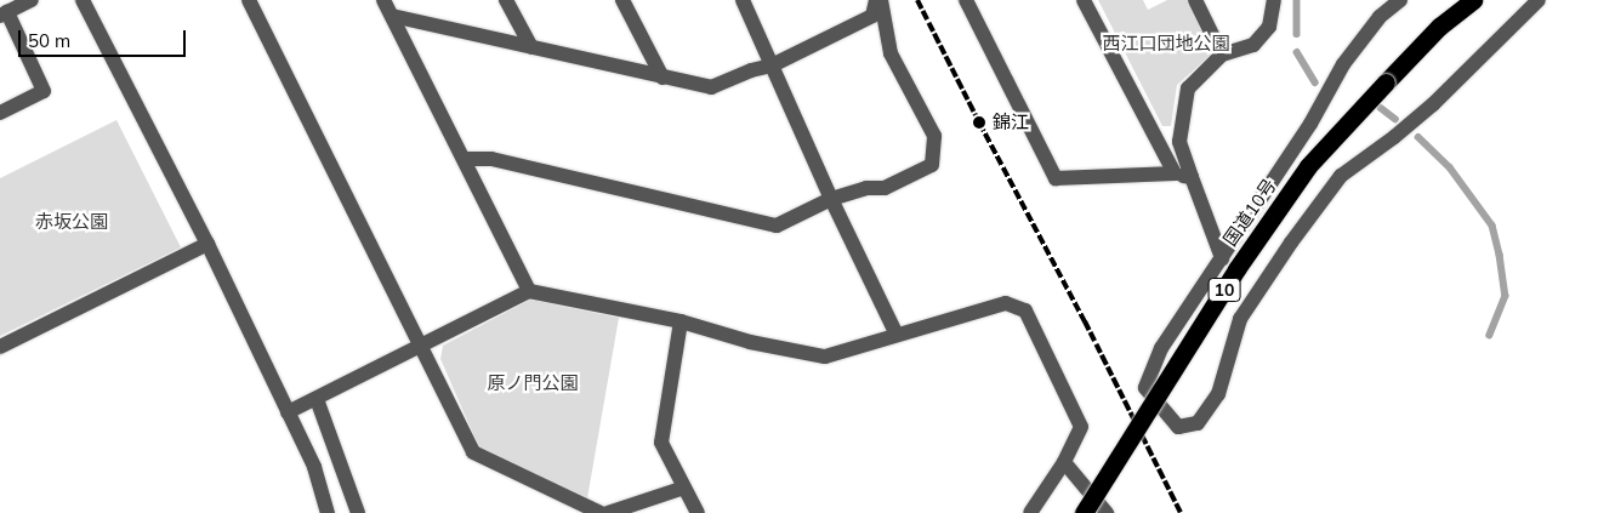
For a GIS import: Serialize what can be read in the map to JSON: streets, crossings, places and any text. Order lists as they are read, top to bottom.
{
  "streets": {
    "highway": ["国道10号", "10"]
  },
  "parks": ["西江口団地公園", "赤坂公園", "原ノ門公園"],
  "places": ["錦江"],
  "scale_bar": "50 m"
}
